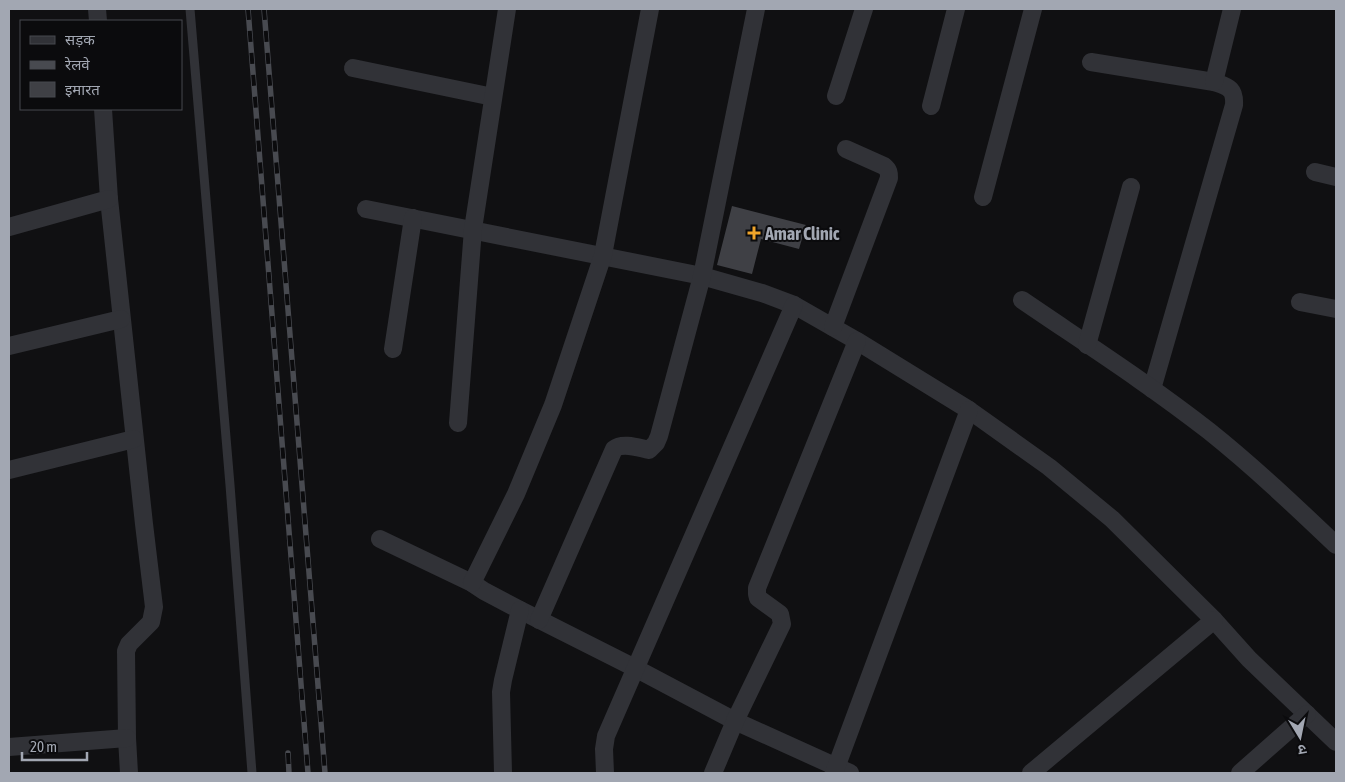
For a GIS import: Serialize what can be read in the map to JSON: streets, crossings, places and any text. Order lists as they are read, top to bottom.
{
  "places": {
    "health": ["Amar Clinic"]
  },
  "legend": ["सड़क", "रेलवे", "इमारत"],
  "scale_bar": "20 m",
  "north": "bottom"
}
